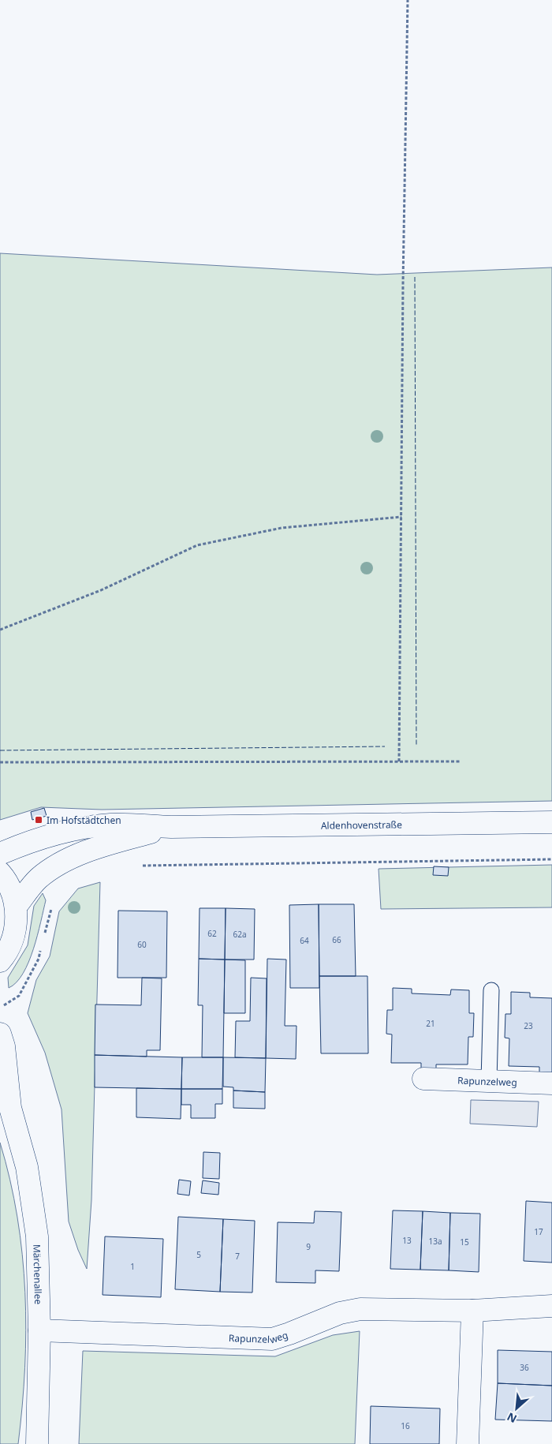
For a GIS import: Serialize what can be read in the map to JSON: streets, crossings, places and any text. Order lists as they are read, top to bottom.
{
  "streets": {
    "street": ["Aldenhovenstraße", "Rapunzelweg", "Märchenallee"]
  },
  "crossings": [
    ["Rapunzelweg", "Märchenallee"]
  ],
  "places": {
    "transit": ["Im Hofstädtchen"]
  },
  "house_numbers": [
    "62",
    "62a",
    "66",
    "64",
    "60",
    "21",
    "23",
    "17",
    "13",
    "13a",
    "15",
    "9",
    "5",
    "7",
    "1",
    "36",
    "16"
  ],
  "north": "bottom left"
}
